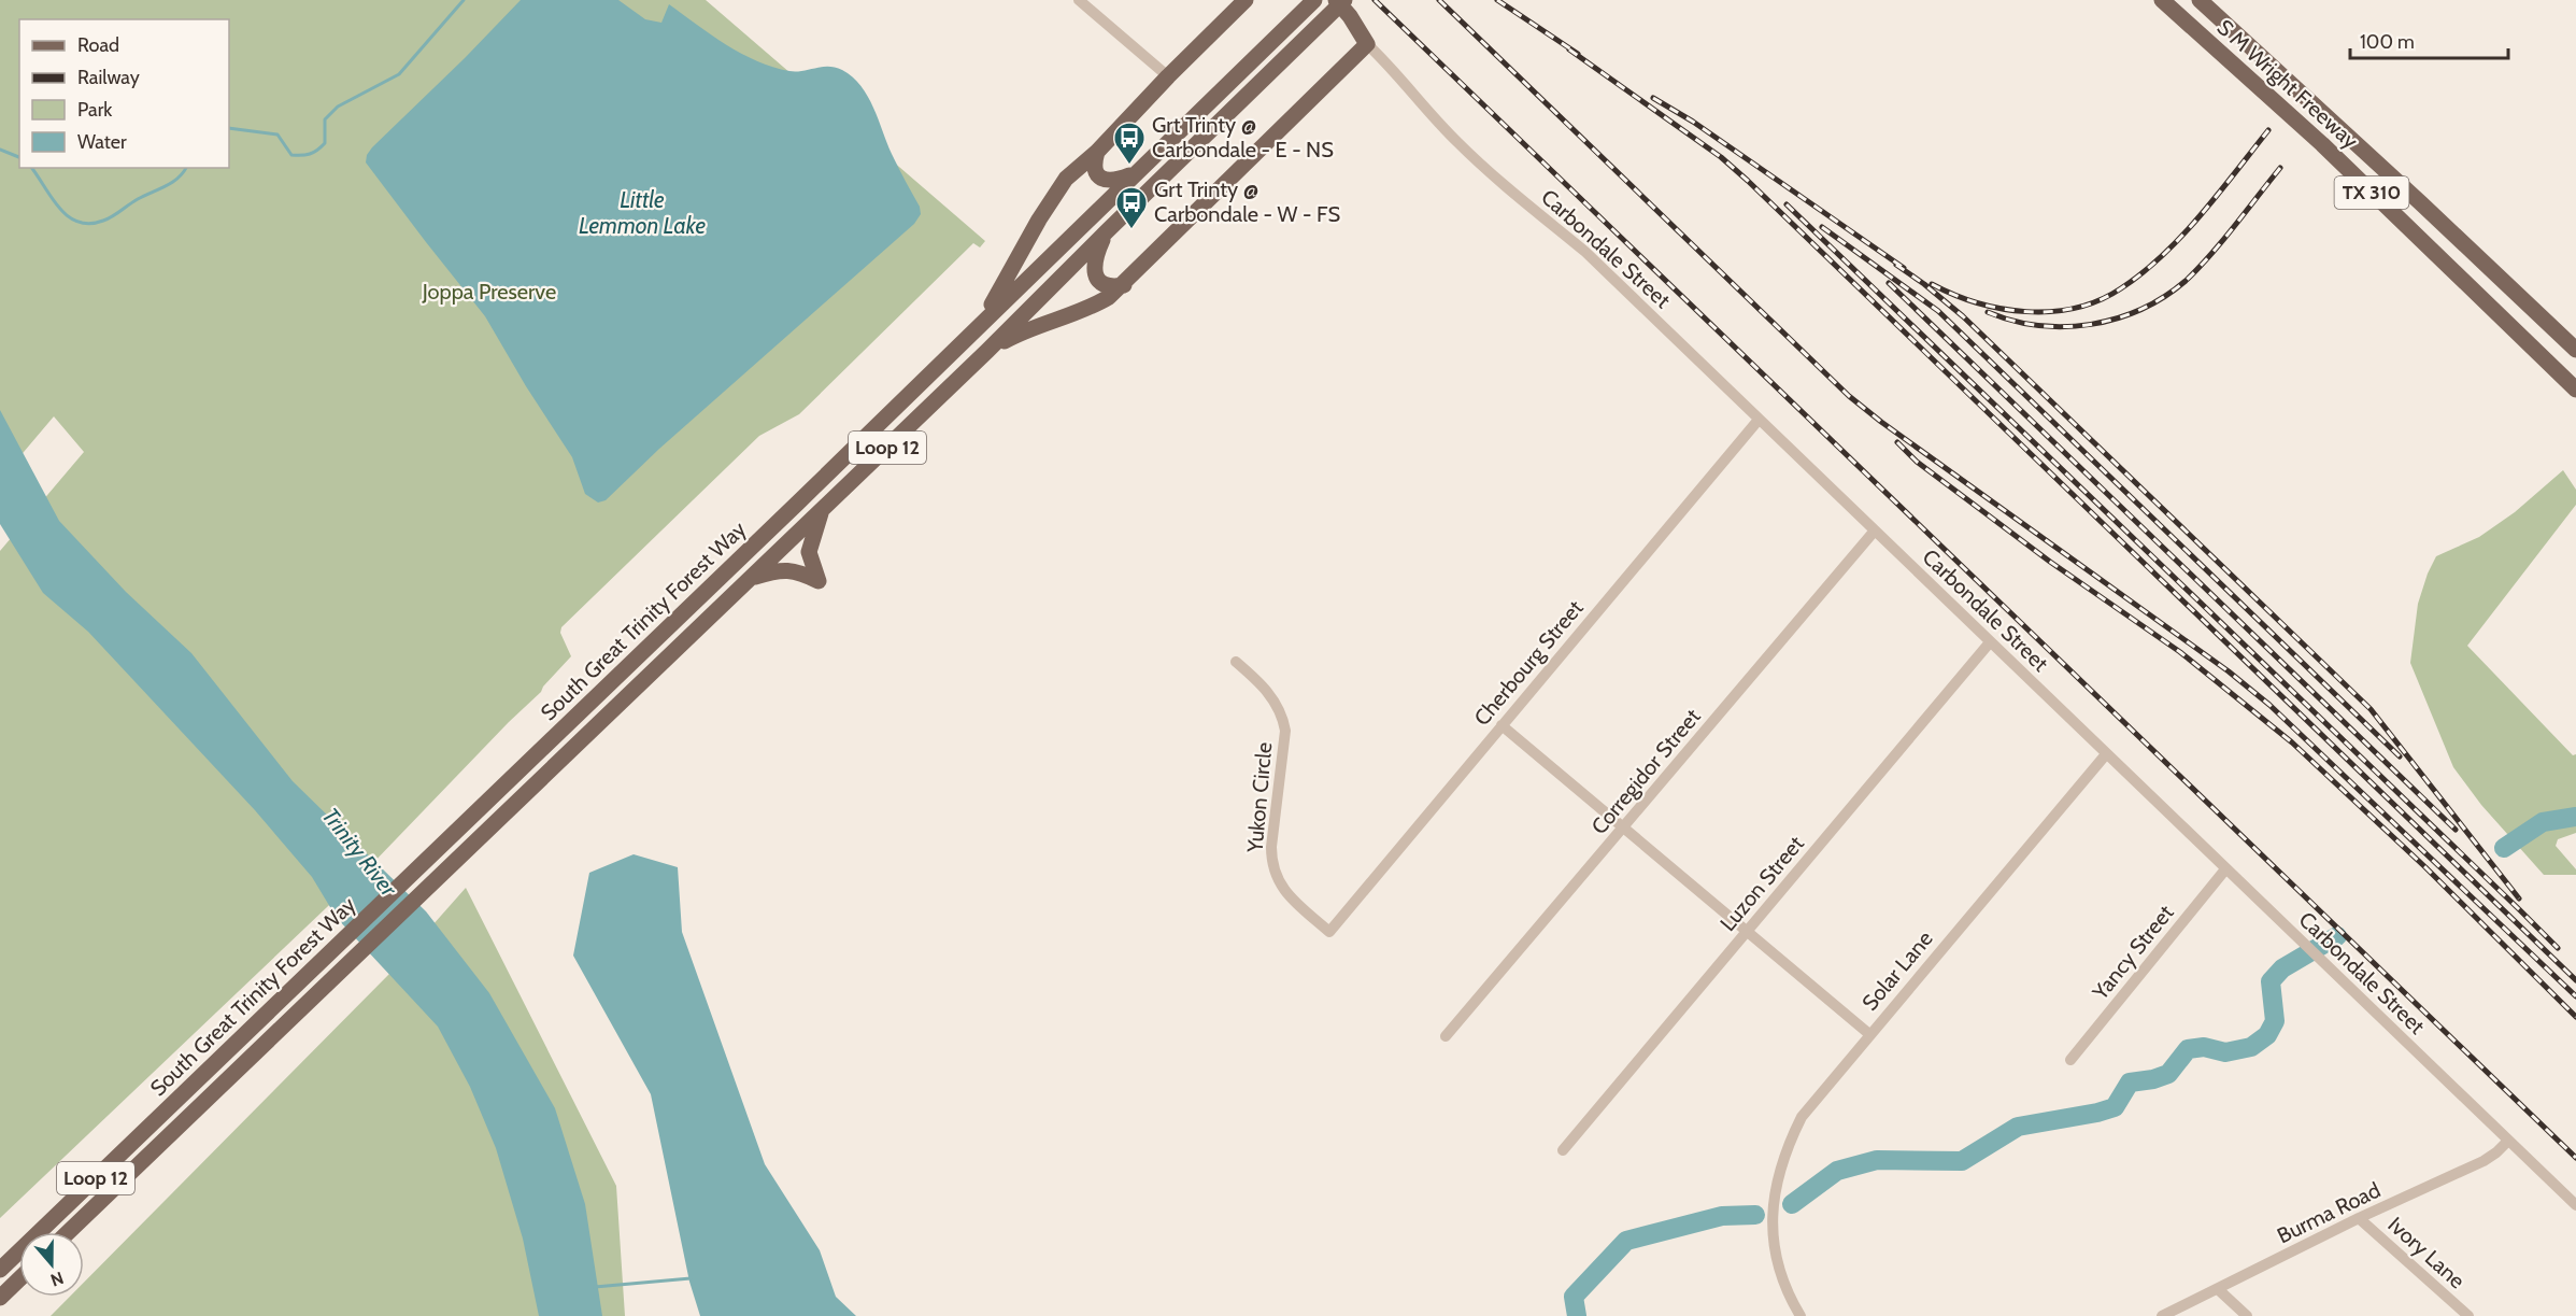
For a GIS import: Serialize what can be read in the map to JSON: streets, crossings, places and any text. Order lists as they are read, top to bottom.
{
  "streets": {
    "main road": [
      "S M Wright Freeway",
      "TX 310",
      "Loop 12",
      "South Great Trinity Forest Way"
    ],
    "street": [
      "Carbondale Street",
      "Cherbourg Street",
      "Corregidor Street",
      "Yukon Circle",
      "Luzon Street",
      "Yancy Street",
      "Solar Lane",
      "Burma Road",
      "Ivory Lane"
    ]
  },
  "crossings": [
    ["Carbondale Street", "Cherbourg Street"],
    ["Carbondale Street", "Corregidor Street"],
    ["Carbondale Street", "Luzon Street"],
    ["Carbondale Street", "Yancy Street"],
    ["Carbondale Street", "Solar Lane"],
    ["Carbondale Street", "Burma Road"],
    ["Cherbourg Street", "Yukon Circle"],
    ["Burma Road", "Ivory Lane"]
  ],
  "water": ["Little Lemmon Lake", "Trinity River"],
  "parks": ["Joppa Preserve"],
  "places": {
    "bus stop": ["Grt Trinty @ Carbondale - E - NS", "Grt Trinty @ Carbondale - W - FS"]
  },
  "legend": [
    "Road",
    "Railway",
    "Park",
    "Water"
  ],
  "scale_bar": "100 m",
  "north": "bottom"
}
